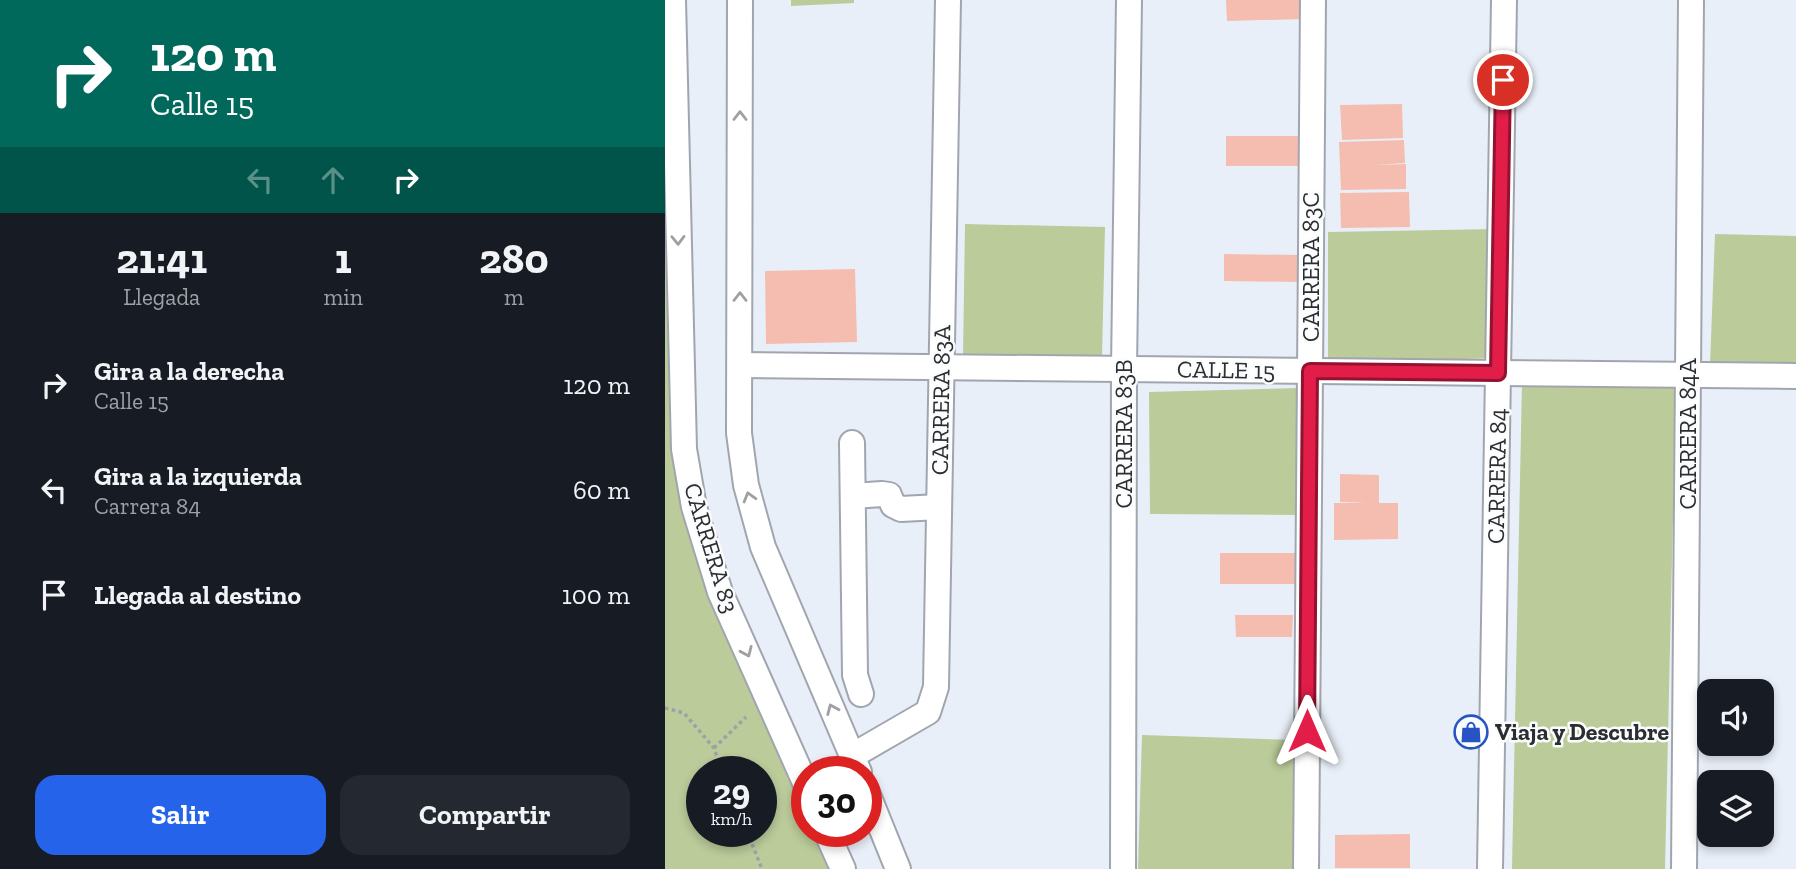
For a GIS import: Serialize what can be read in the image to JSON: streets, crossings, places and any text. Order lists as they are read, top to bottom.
{
  "streets": {
    "street": [
      "CARRERA 83C",
      "CALLE 15",
      "CARRERA 83A",
      "CARRERA 83B",
      "CARRERA 84A",
      "CARRERA 84",
      "CARRERA 83"
    ]
  },
  "crossings": [
    ["CARRERA 83C", "CALLE 15"],
    ["CALLE 15", "CARRERA 83A"],
    ["CALLE 15", "CARRERA 83B"],
    ["CALLE 15", "CARRERA 84A"],
    ["CALLE 15", "CARRERA 84"],
    ["CALLE 15", "CARRERA 83"]
  ],
  "places": {
    "shop": ["Viaja y Descubre"]
  },
  "page": {
    "turn": ["120 m", "Calle 15"],
    "eta": [
      "21:41",
      "Llegada",
      "1",
      "min",
      "280",
      "m"
    ],
    "list": [
      {
        "name": "Gira a la derecha",
        "note": "Calle 15",
        "value": "120 m"
      },
      {
        "name": "Gira a la izquierda",
        "note": "Carrera 84",
        "value": "60 m"
      },
      {
        "name": "Llegada al destino",
        "value": "100 m"
      }
    ],
    "speed": "29 km/h",
    "limit": "30",
    "buttons": ["Salir", "Compartir"]
  }
}
